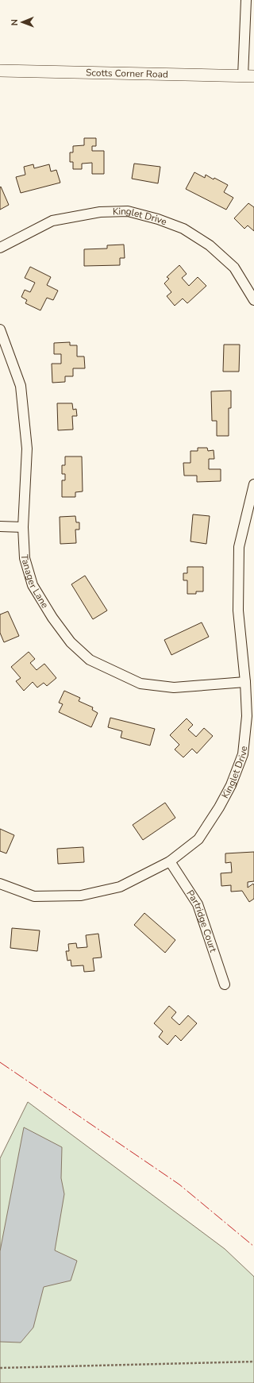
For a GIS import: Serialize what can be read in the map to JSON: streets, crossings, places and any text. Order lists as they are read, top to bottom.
{
  "streets": {
    "street": [
      "Scotts Corner Road",
      "Kinglet Drive",
      "Tanager Lane",
      "Partridge Court"
    ]
  },
  "crossings": [
    ["Kinglet Drive", "Tanager Lane"],
    ["Kinglet Drive", "Partridge Court"]
  ],
  "north": "left"
}
